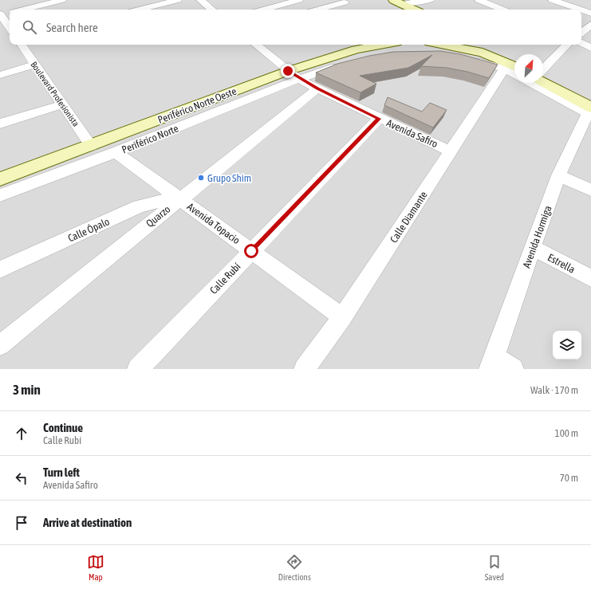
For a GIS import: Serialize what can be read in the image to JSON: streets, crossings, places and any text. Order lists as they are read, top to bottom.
{
  "streets": {
    "main road": ["Periférico Norte Oeste"],
    "street": [
      "Boulevard Profesionista",
      "Avenida Safiro",
      "Periférico Norte",
      "Quarzo",
      "Calle Diamante",
      "Avenida Topacio",
      "Calle Ópalo",
      "Avenida Hormiga",
      "Estrella",
      "Calle Rubí"
    ]
  },
  "crossings": [
    ["Boulevard Profesionista", "Periférico Norte Oeste"],
    ["Periférico Norte Oeste", "Avenida Safiro"],
    ["Periférico Norte Oeste", "Periférico Norte"],
    ["Avenida Safiro", "Periférico Norte"],
    ["Avenida Safiro", "Quarzo"],
    ["Avenida Safiro", "Calle Diamante"],
    ["Avenida Safiro", "Calle Rubí"],
    ["Periférico Norte", "Avenida Topacio"],
    ["Quarzo", "Avenida Topacio"],
    ["Quarzo", "Calle Ópalo"],
    ["Calle Diamante", "Avenida Topacio"],
    ["Avenida Topacio", "Calle Ópalo"],
    ["Avenida Topacio", "Calle Rubí"],
    ["Avenida Hormiga", "Estrella"]
  ],
  "places": ["Grupo Shim"],
  "north": "top right",
  "page": {
    "search": "Search here",
    "heading": ["3 min", "Walk · 170 m"],
    "list": [
      ["Continue", "Calle Rubí", "100 m"],
      ["Turn left", "Avenida Safiro", "70 m"],
      "Arrive at destination"
    ],
    "nav": ["Map", "Directions", "Saved"]
  }
}
